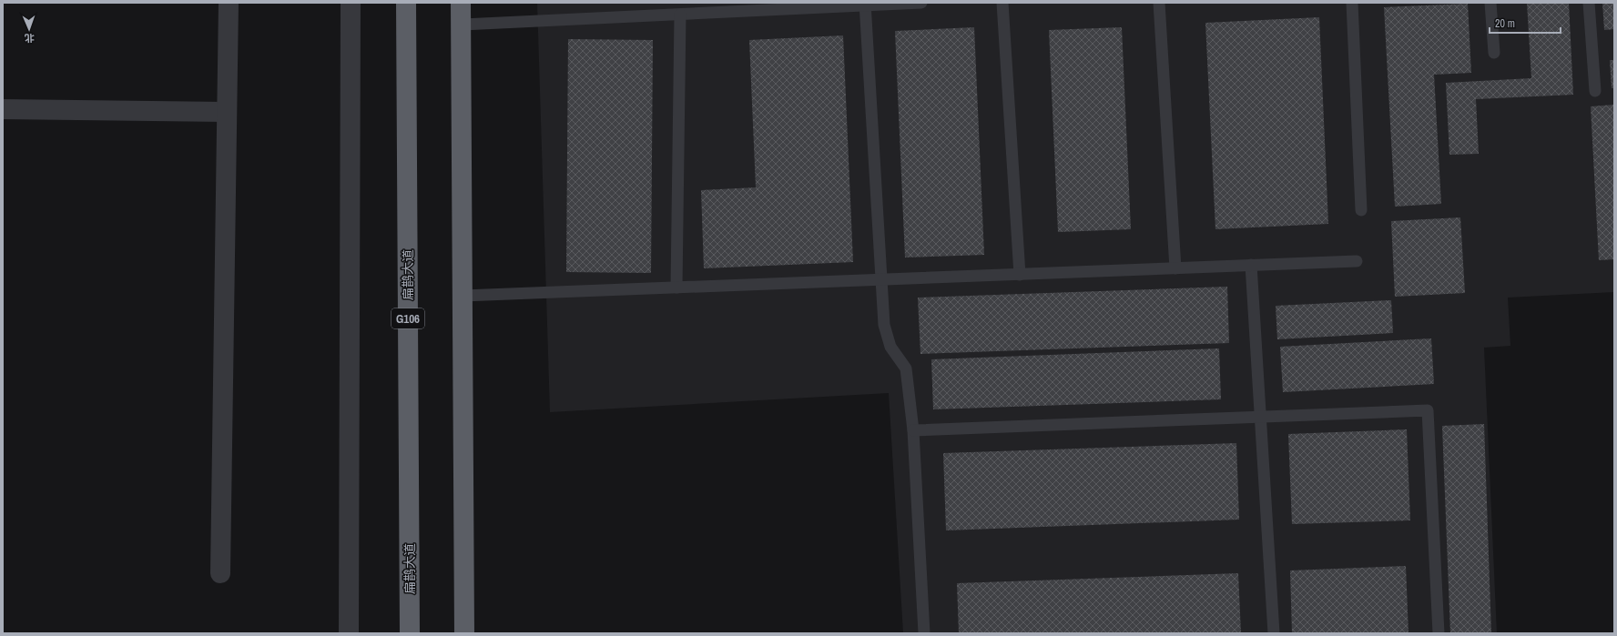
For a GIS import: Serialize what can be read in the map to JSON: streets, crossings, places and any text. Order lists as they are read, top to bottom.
{
  "streets": {
    "highway": ["扁鹊大道", "G106"]
  },
  "scale_bar": "20 m",
  "north": "bottom"
}
